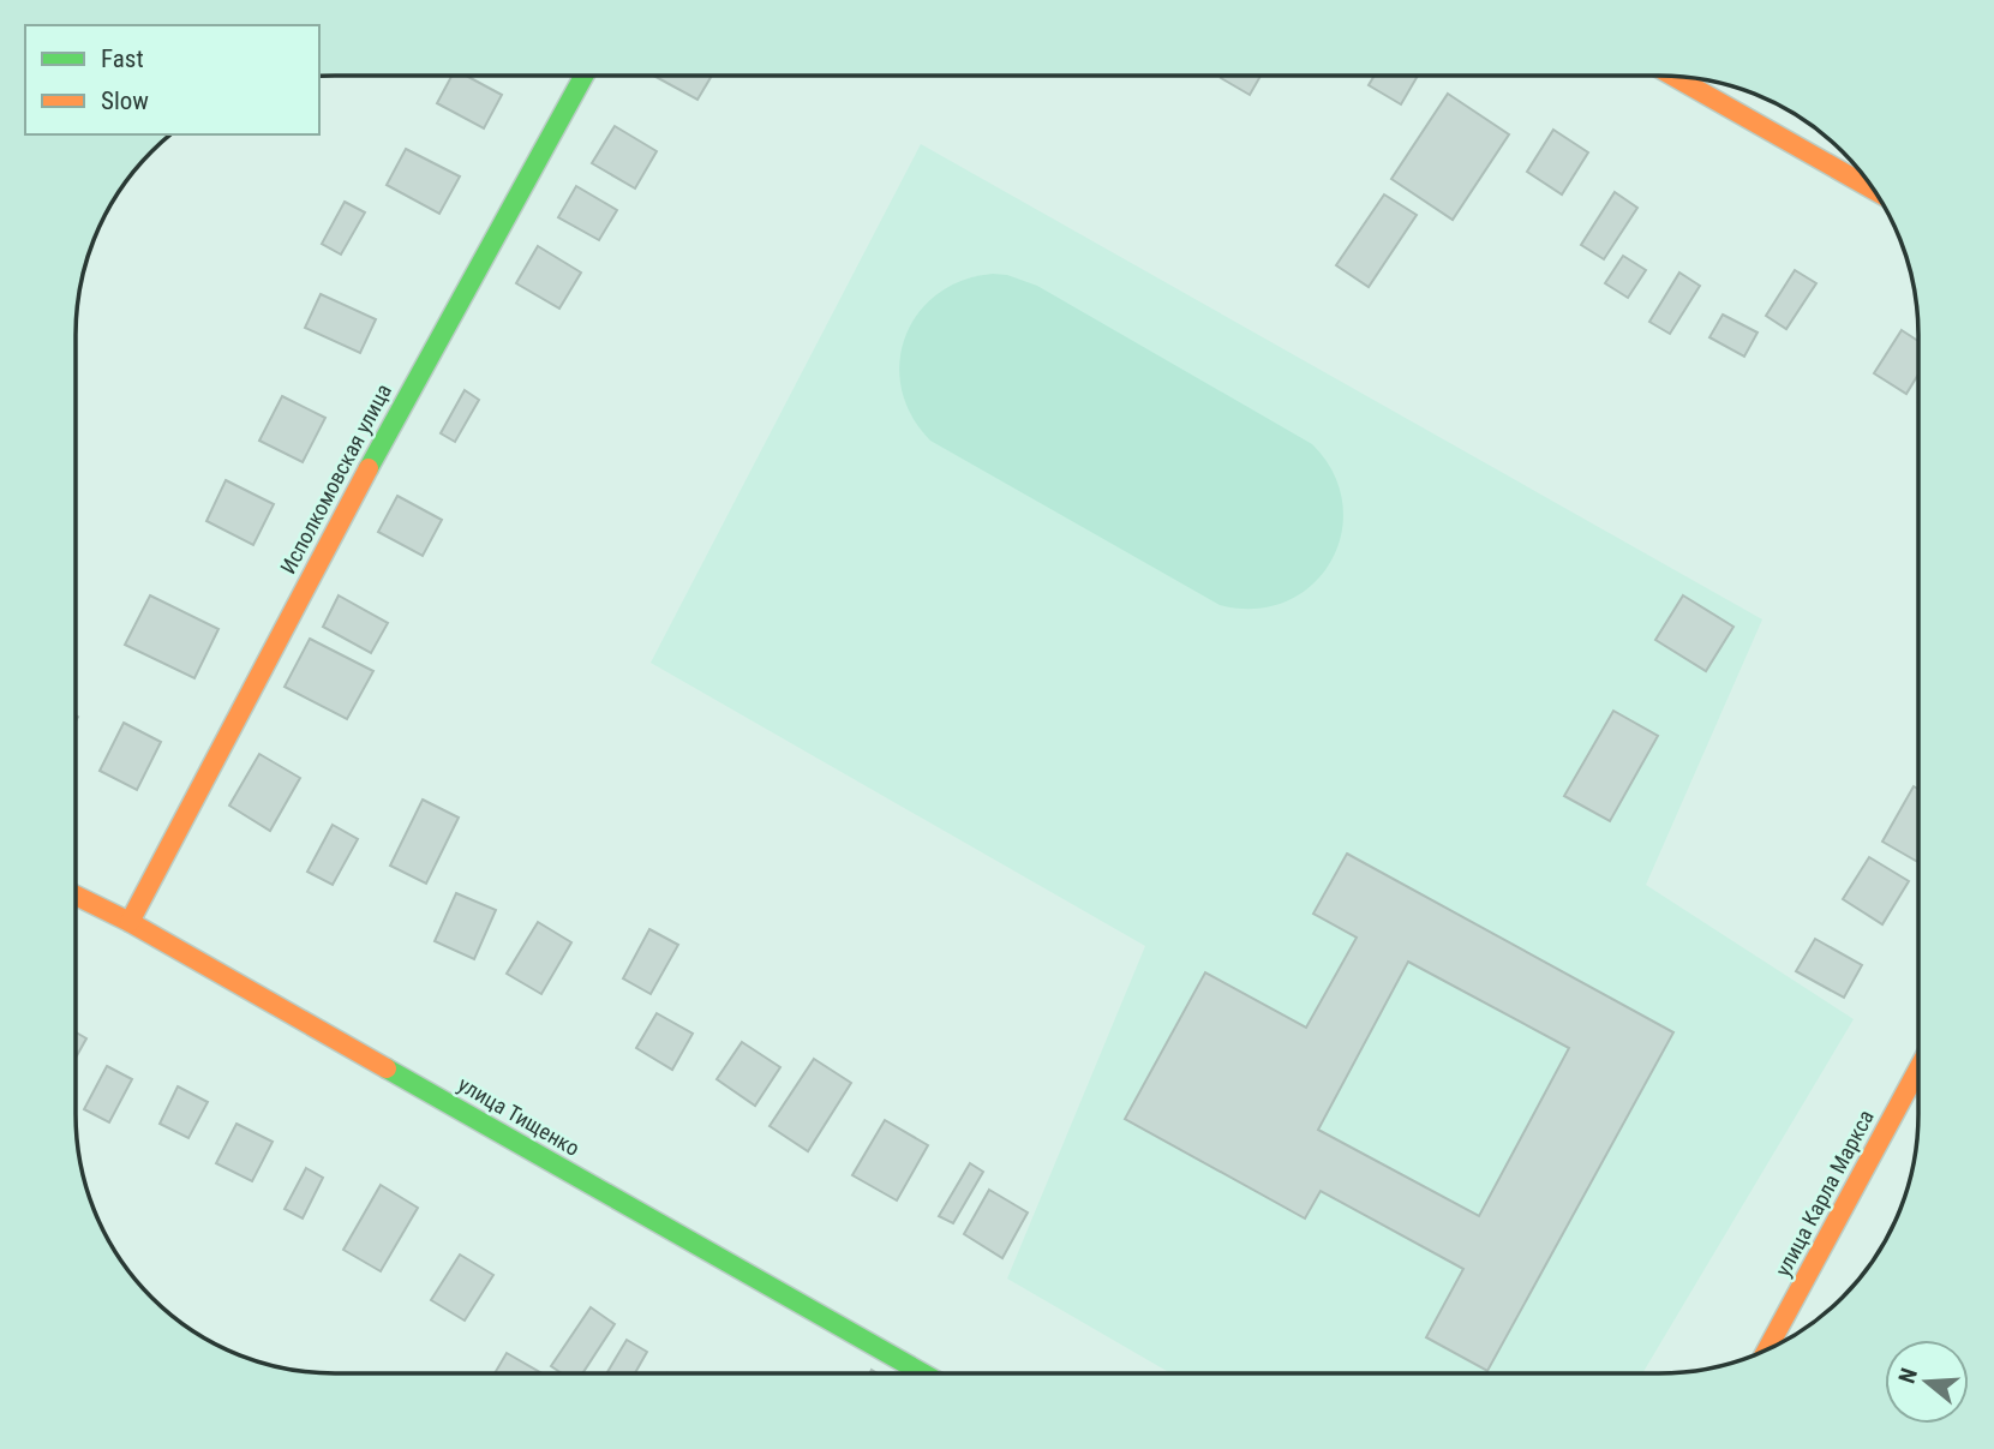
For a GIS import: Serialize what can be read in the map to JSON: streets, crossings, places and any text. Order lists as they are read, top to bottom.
{
  "streets": {
    "street": ["Исполкомовская улица", "улица Тищенко", "улица Карла Маркса"]
  },
  "crossings": [
    ["Исполкомовская улица", "улица Тищенко"]
  ],
  "legend": ["Fast", "Slow"],
  "north": "left"
}
